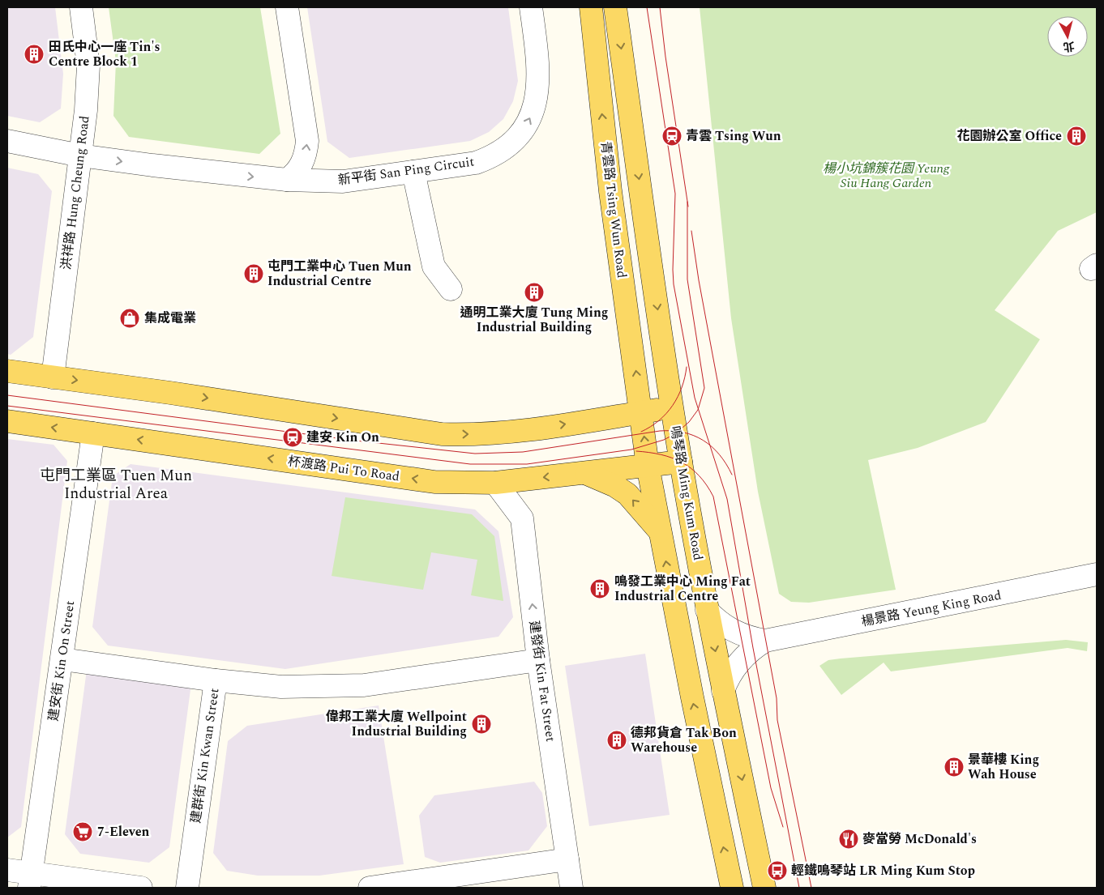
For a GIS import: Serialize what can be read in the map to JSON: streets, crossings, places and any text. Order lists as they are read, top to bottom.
{
  "streets": {
    "main road": ["青雲路 Tsing Wun Road", "杯渡路 Pui To Road", "鳴琴路 Ming Kum Road"],
    "street": [
      "新平街 San Ping Circuit",
      "洪祥路 Hung Cheung Road",
      "楊景路 Yeung King Road",
      "建安街 Kin On Street",
      "建發街 Kin Fat Street",
      "建群街 Kin Kwan Street"
    ]
  },
  "crossings": [
    ["新平街 San Ping Circuit", "洪祥路 Hung Cheung Road"],
    ["杯渡路 Pui To Road", "鳴琴路 Ming Kum Road"],
    ["杯渡路 Pui To Road", "建安街 Kin On Street"],
    ["杯渡路 Pui To Road", "建發街 Kin Fat Street"],
    ["鳴琴路 Ming Kum Road", "楊景路 Yeung King Road"],
    ["建發街 Kin Fat Street", "建群街 Kin Kwan Street"]
  ],
  "one_way": ["建發街 Kin Fat Street"],
  "districts": ["屯門工業區 Tuen Mun Industrial Area"],
  "parks": ["楊小坑錦簇花園 Yeung Siu Hang Garden"],
  "places": {
    "building": [
      "田氏中心一座 Tin's Centre Block 1",
      "花園辦公室 Office",
      "屯門工業中心 Tuen Mun Industrial Centre",
      "通明工業大廈 Tung Ming Industrial Building",
      "鳴發工業中心 Ming Fat Industrial Centre",
      "偉邦工業大廈 Wellpoint Industrial Building",
      "德邦貨倉 Tak Bon Warehouse",
      "景華樓 King Wah House"
    ],
    "station": ["青雲 Tsing Wun", "建安 Kin On"],
    "shop": ["集成電業"],
    "supermarket": ["7-Eleven"],
    "restaurant": ["麥當勞 McDonald's"],
    "bus stop": ["輕鐵鳴琴站 LR Ming Kum Stop"]
  },
  "north": "bottom"
}
